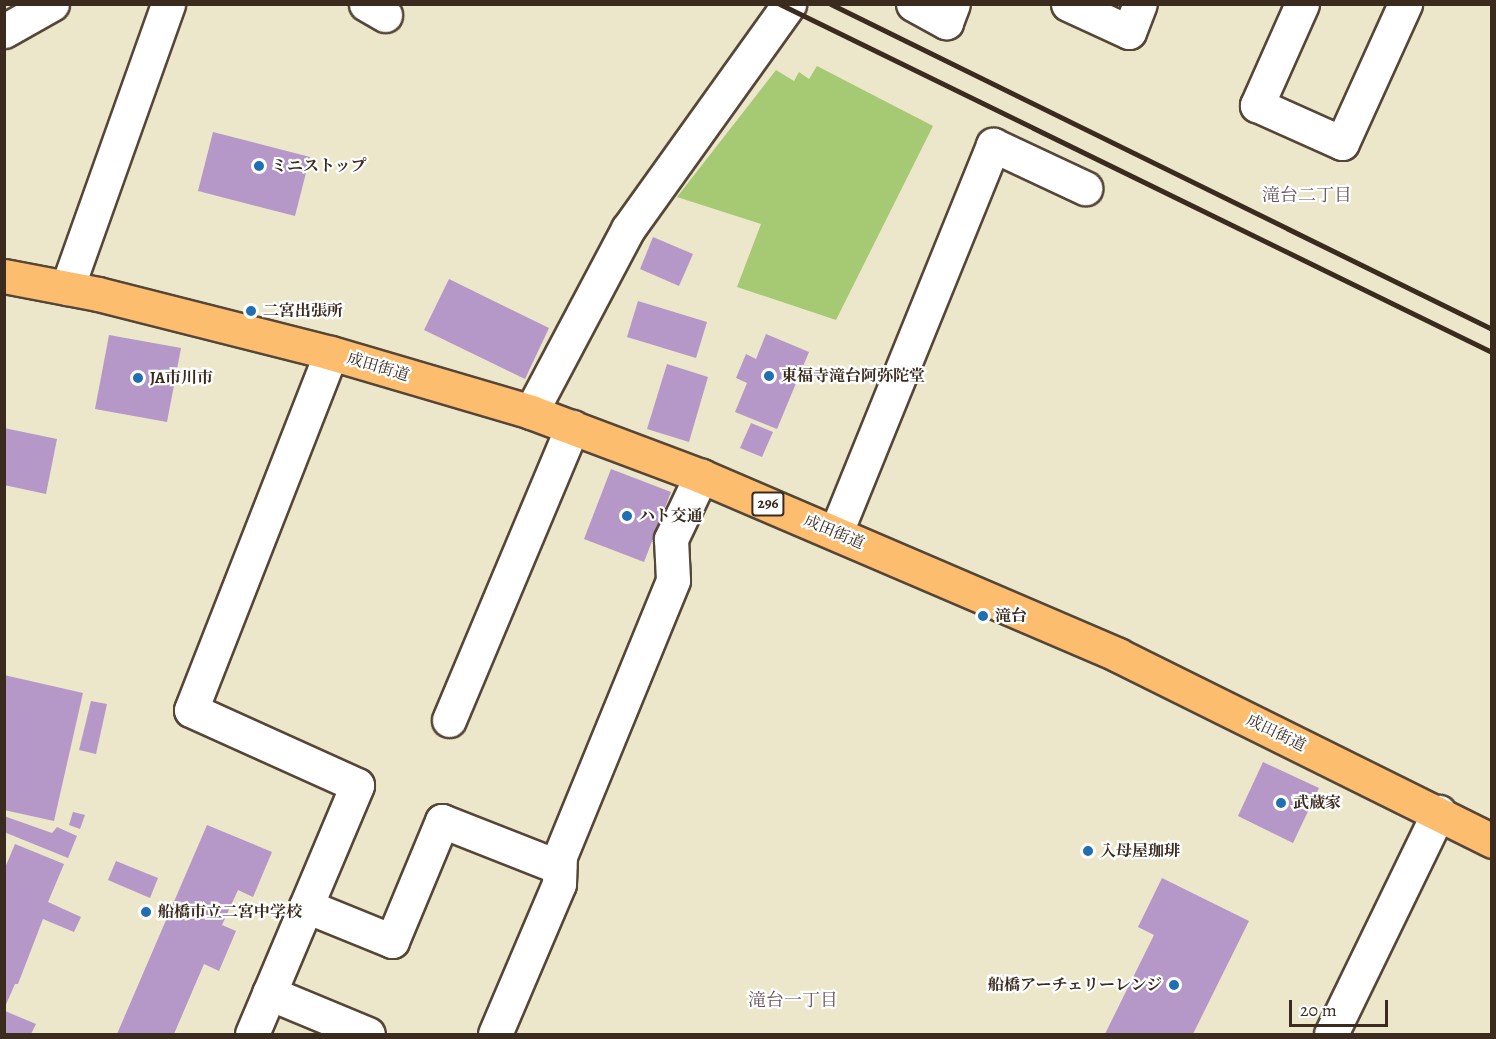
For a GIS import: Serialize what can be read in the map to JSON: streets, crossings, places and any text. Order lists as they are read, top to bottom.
{
  "streets": {
    "highway": ["成田街道", "296"]
  },
  "districts": ["滝台二丁目", "滝台一丁目"],
  "places": [
    "ミニストップ",
    "二宮出張所",
    "東福寺滝台阿弥陀堂",
    "JA市川市",
    "ハト交通",
    "滝台",
    "武蔵家",
    "入母屋珈琲",
    "船橋市立二宮中学校",
    "船橋アーチェリーレンジ"
  ],
  "scale_bar": "20 m"
}
